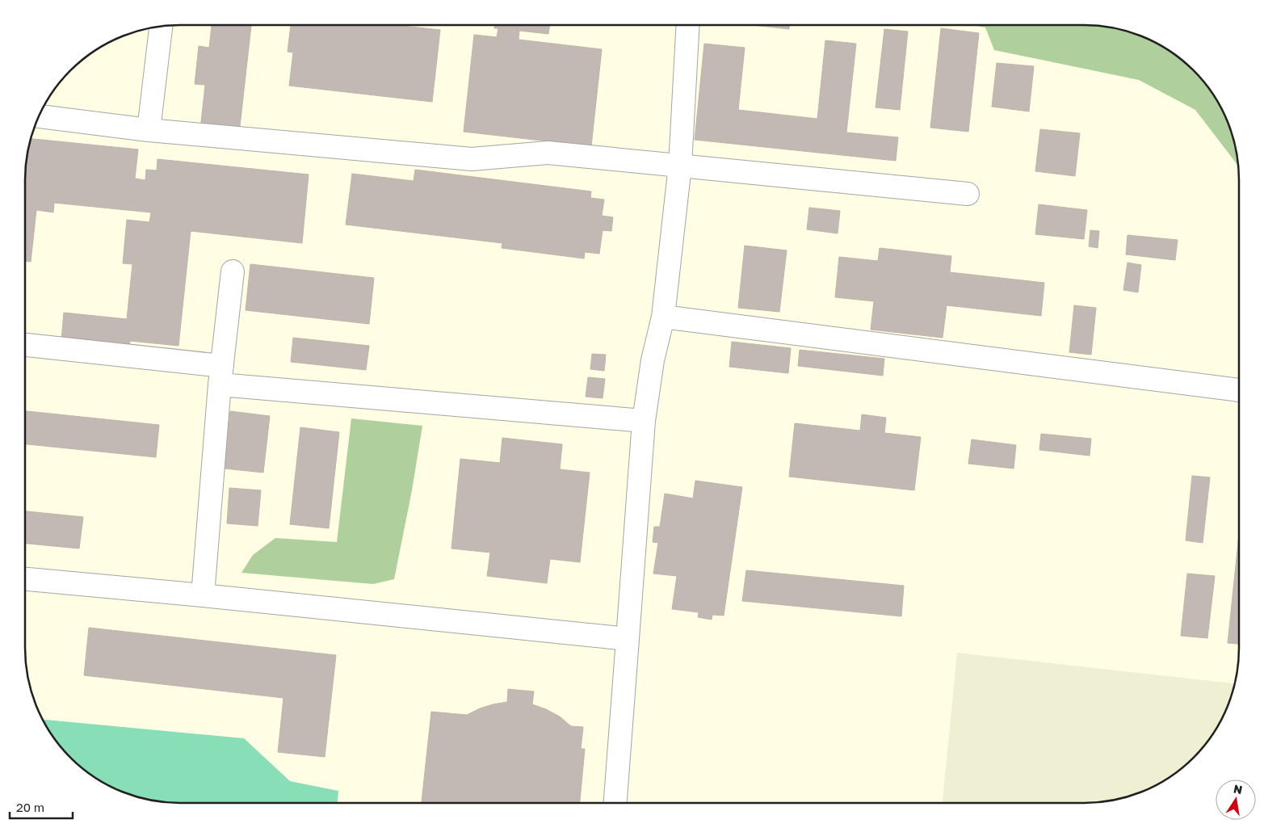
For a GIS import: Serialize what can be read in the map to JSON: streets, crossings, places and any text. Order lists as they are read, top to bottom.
{
  "scale_bar": "20 m",
  "north": "top"
}
